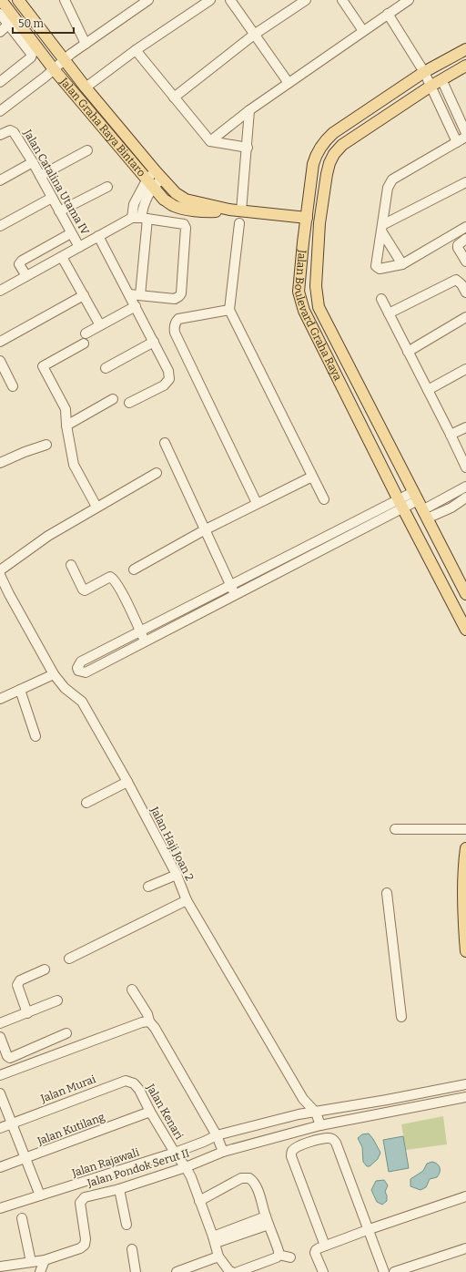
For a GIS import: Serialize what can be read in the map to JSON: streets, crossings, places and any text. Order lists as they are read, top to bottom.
{
  "streets": {
    "main road": ["Jalan Graha Raya Bintaro", "Jalan Boulevard Graha Raya"],
    "street": [
      "Jalan Catalina Utama IV",
      "Jalan Haji Joan 2",
      "Jalan Murai",
      "Jalan Kenari",
      "Jalan Kutilang",
      "Jalan Rajawali",
      "Jalan Pondok Serut II"
    ]
  },
  "crossings": [
    ["Jalan Graha Raya Bintaro", "Jalan Boulevard Graha Raya"],
    ["Jalan Haji Joan 2", "Jalan Rajawali"],
    ["Jalan Haji Joan 2", "Jalan Pondok Serut II"],
    ["Jalan Murai", "Jalan Kenari"],
    ["Jalan Kenari", "Jalan Kutilang"],
    ["Jalan Kenari", "Jalan Rajawali"],
    ["Jalan Kenari", "Jalan Pondok Serut II"]
  ],
  "scale_bar": "50 m"
}
